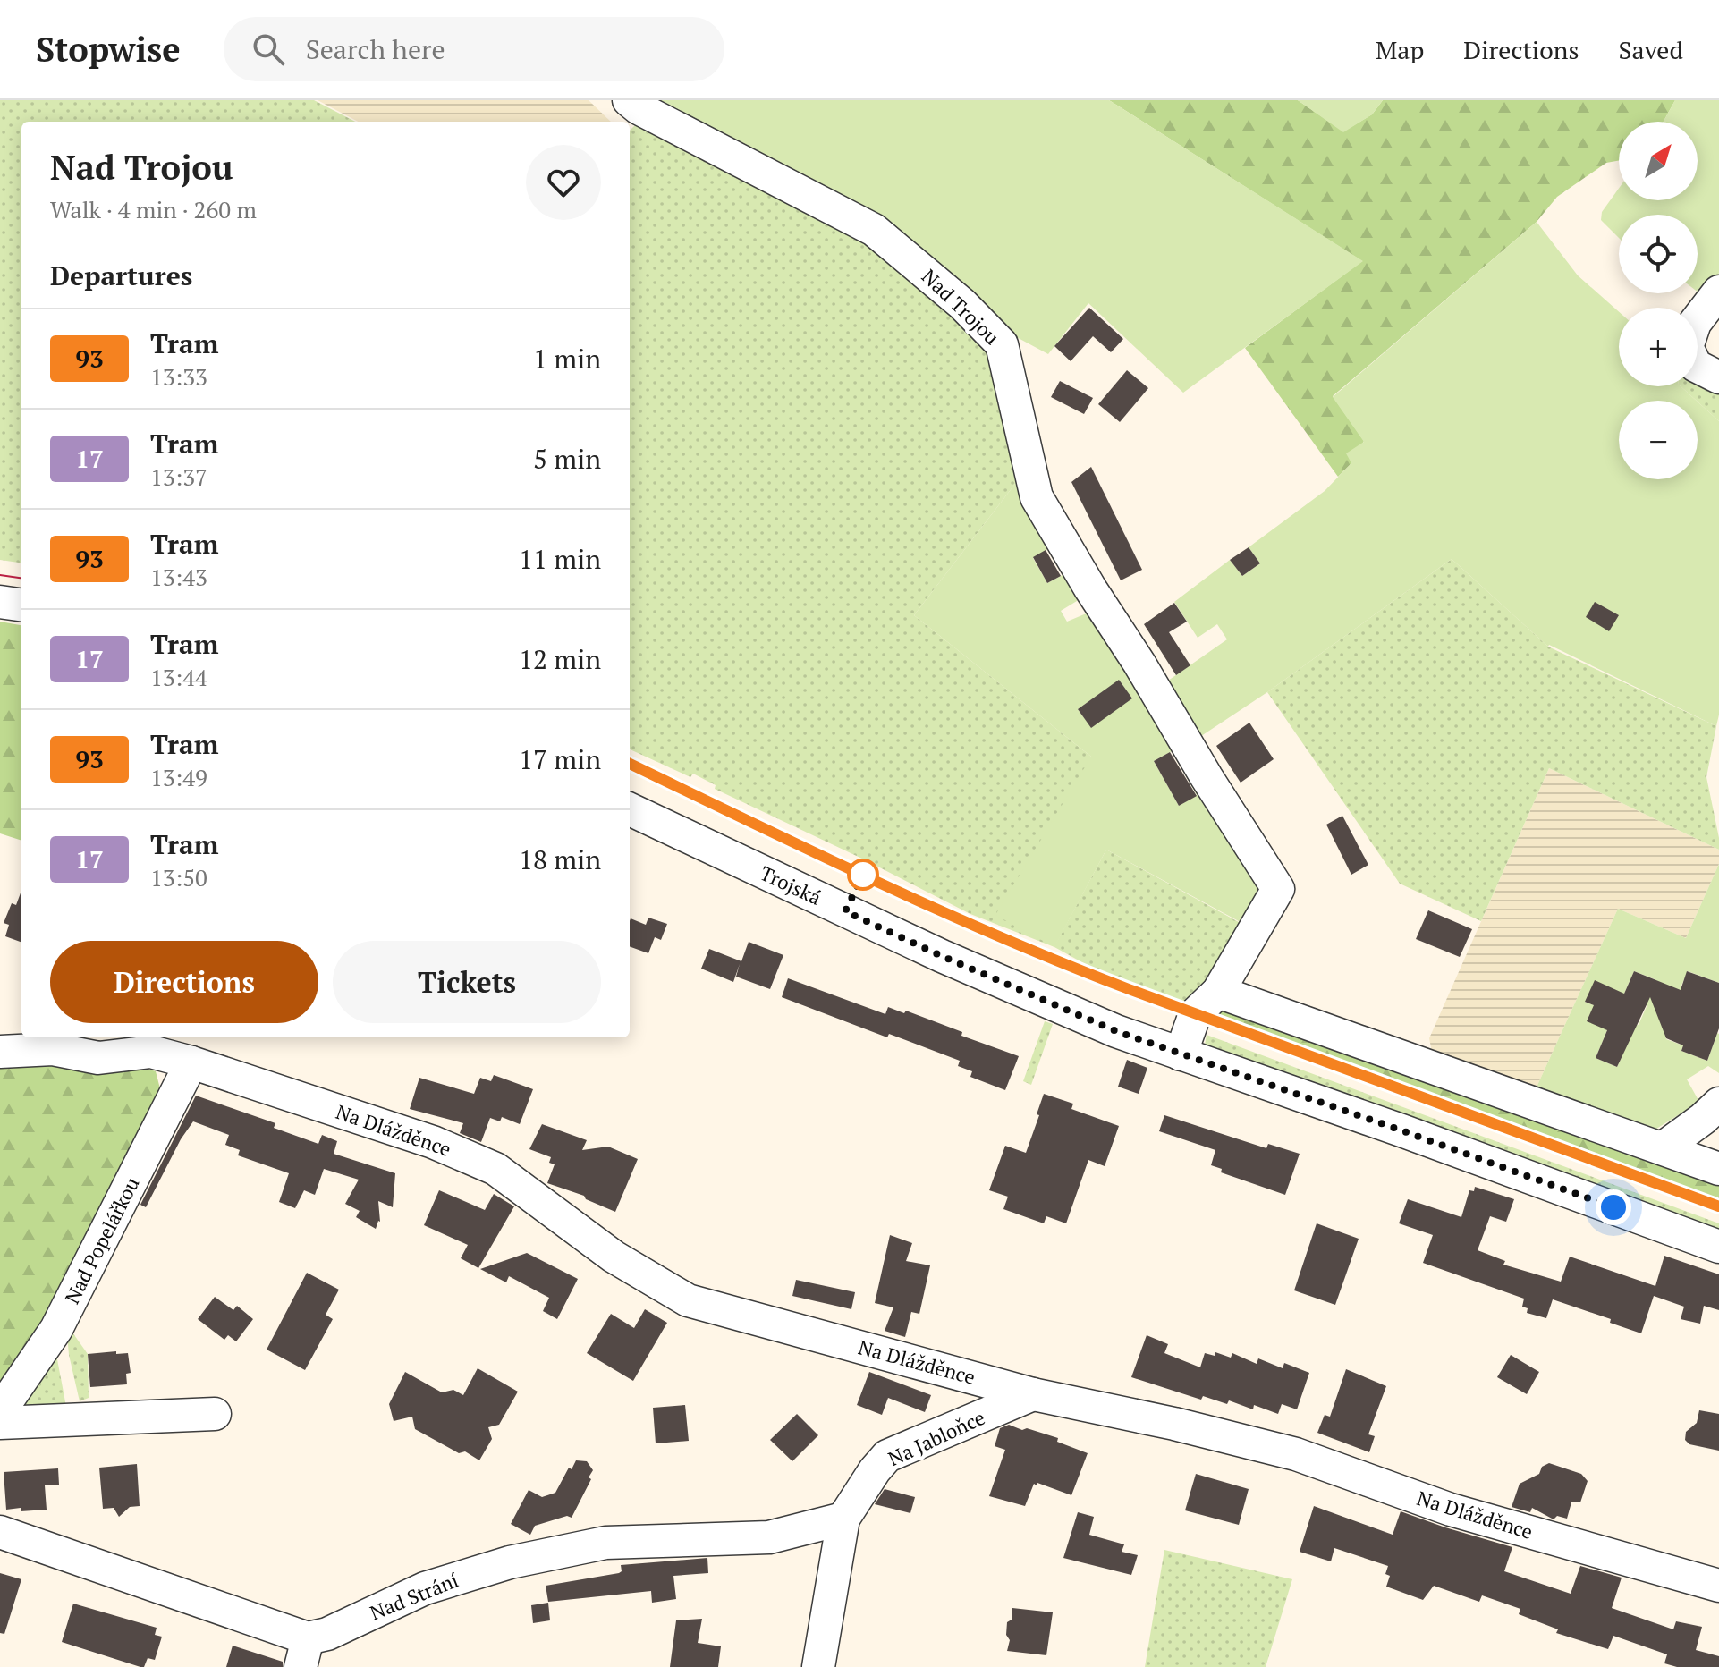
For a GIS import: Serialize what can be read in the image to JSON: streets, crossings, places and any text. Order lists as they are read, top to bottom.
{
  "streets": {
    "street": [
      "Nad Trojou",
      "Trojská",
      "Na Dlážděnce",
      "Nad Popelářkou",
      "Na Jabloňce",
      "Nad Strání"
    ]
  },
  "crossings": [
    ["Nad Trojou", "Trojská"],
    ["Na Dlážděnce", "Nad Popelářkou"],
    ["Na Dlážděnce", "Na Jabloňce"],
    ["Na Jabloňce", "Nad Strání"]
  ],
  "lines": ["tram line 93"],
  "north": "top right",
  "page": {
    "header": "Stopwise",
    "search": "Search here",
    "nav": ["Map", "Directions", "Saved"],
    "map_buttons": ["+", "−"],
    "heading": [
      ["Nad Trojou", "Walk · 4 min · 260 m"],
      "Departures"
    ],
    "list": [
      {
        "mark": "93",
        "name": "Tram",
        "note": "13:33",
        "value": "1 min"
      },
      {
        "mark": "17",
        "name": "Tram",
        "note": "13:37",
        "value": "5 min"
      },
      {
        "mark": "93",
        "name": "Tram",
        "note": "13:43",
        "value": "11 min"
      },
      {
        "mark": "17",
        "name": "Tram",
        "note": "13:44",
        "value": "12 min"
      },
      {
        "mark": "93",
        "name": "Tram",
        "note": "13:49",
        "value": "17 min"
      },
      {
        "mark": "17",
        "name": "Tram",
        "note": "13:50",
        "value": "18 min"
      }
    ],
    "buttons": ["Directions", "Tickets"]
  }
}
